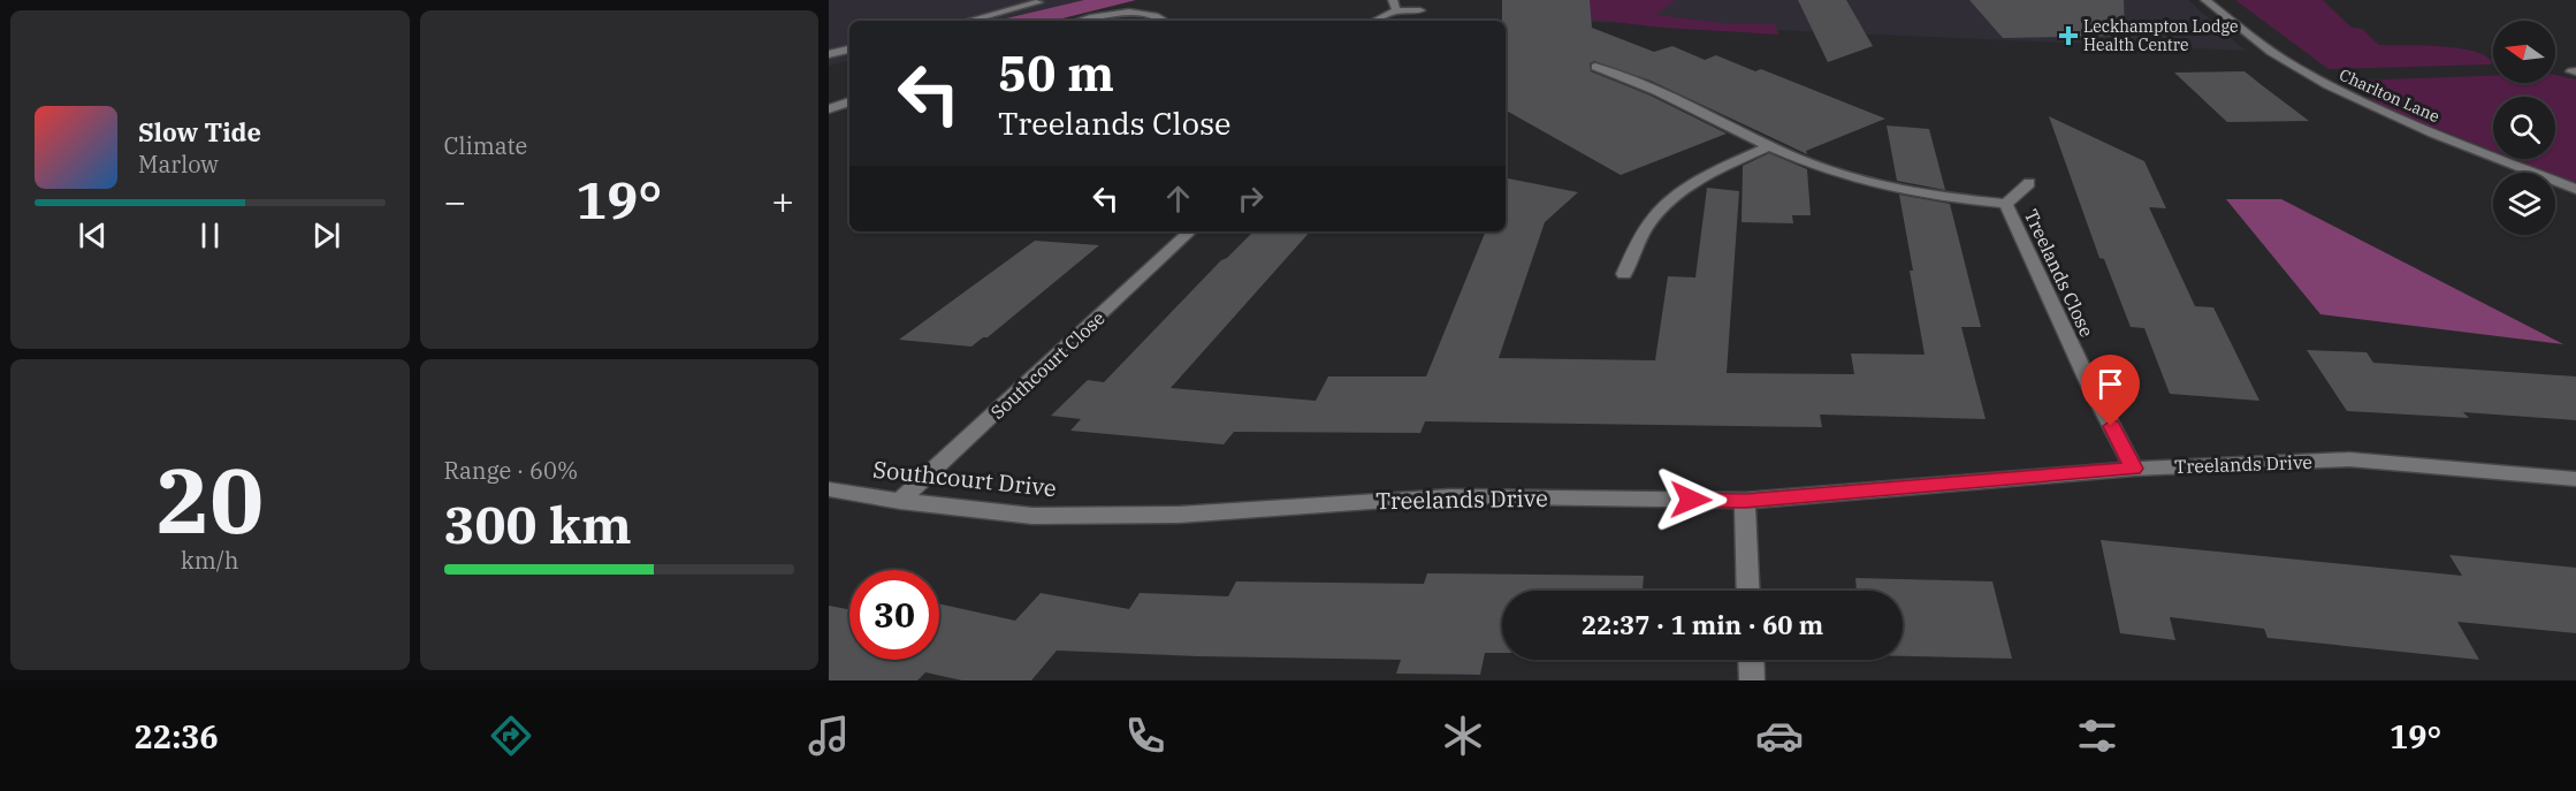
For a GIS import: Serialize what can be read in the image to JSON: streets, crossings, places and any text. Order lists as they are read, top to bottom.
{
  "streets": {
    "street": [
      "Charlton Lane",
      "Treelands Close",
      "Southcourt Close",
      "Treelands Drive",
      "Southcourt Drive"
    ]
  },
  "crossings": [
    ["Treelands Close", "Treelands Drive"],
    ["Southcourt Close", "Southcourt Drive"],
    ["Treelands Drive", "Southcourt Drive"]
  ],
  "places": {
    "health": ["Leckhampton Lodge Health Centre"]
  },
  "north": "left",
  "page": {
    "tile": [
      "Climate",
      ["20", "km/h"],
      ["Range · 60%", "300 km"]
    ],
    "turn": ["50 m", "Treelands Close"],
    "song": ["Slow Tide", "Marlow"],
    "heat": ["−", "19°", "+"],
    "limit": "30",
    "trip": "22:37 · 1 min · 60 m",
    "tabs": ["22:36", "19°"]
  }
}
